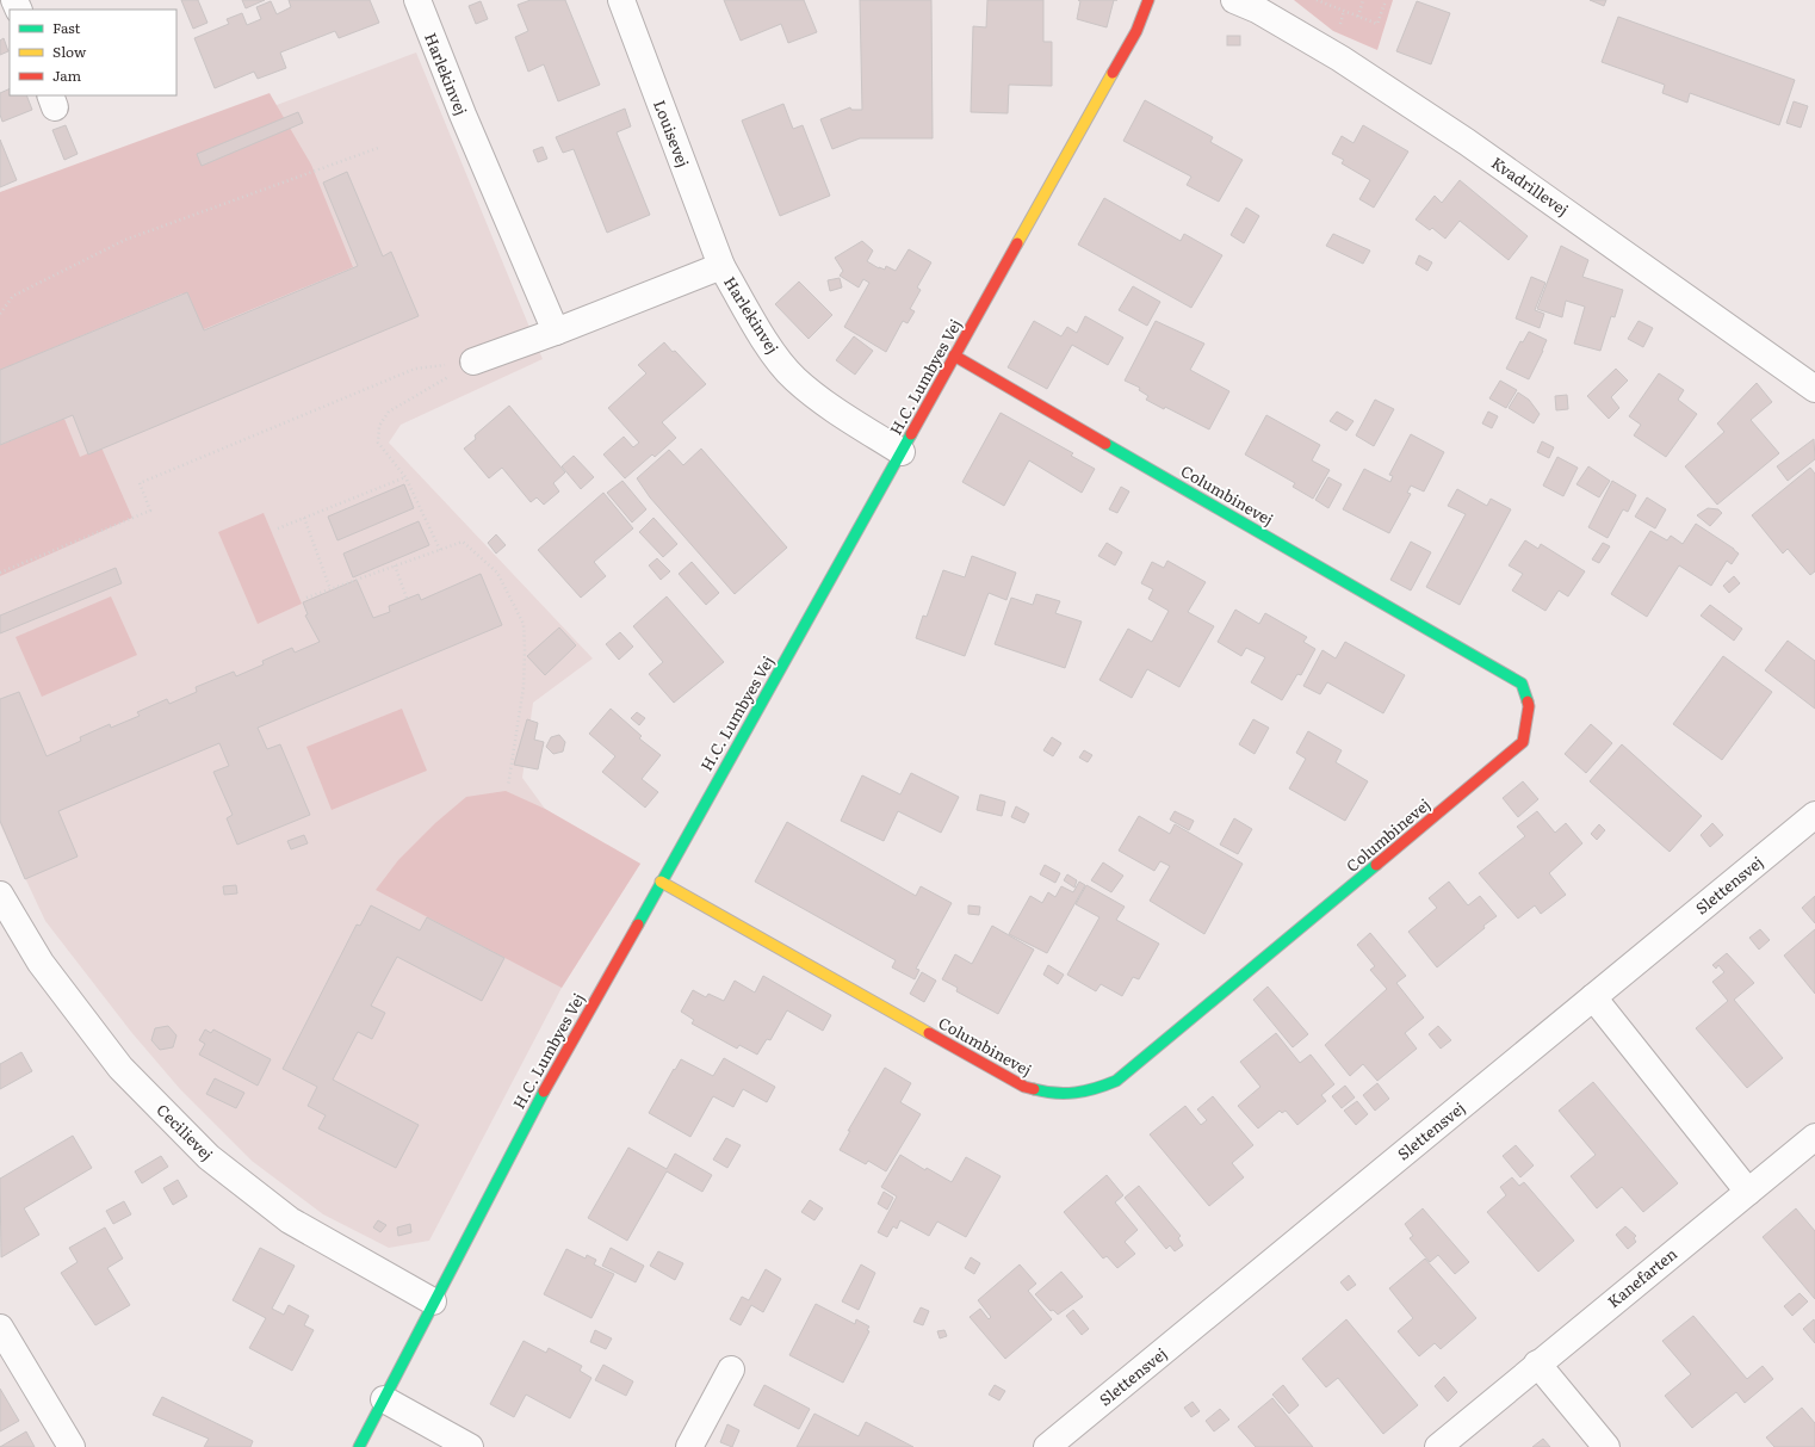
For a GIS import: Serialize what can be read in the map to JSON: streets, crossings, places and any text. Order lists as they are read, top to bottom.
{
  "streets": {
    "street": [
      "Harlekinvej",
      "Louisevej",
      "Kvadrillevej",
      "H.C. Lumbyes Vej",
      "Columbinevej",
      "Slettensvej",
      "Cecilievej",
      "Kanefarten"
    ]
  },
  "crossings": [
    ["Harlekinvej", "Louisevej"],
    ["Harlekinvej", "H.C. Lumbyes Vej"],
    ["H.C. Lumbyes Vej", "Columbinevej"],
    ["H.C. Lumbyes Vej", "Cecilievej"]
  ],
  "legend": ["Fast", "Slow", "Jam"]
}
